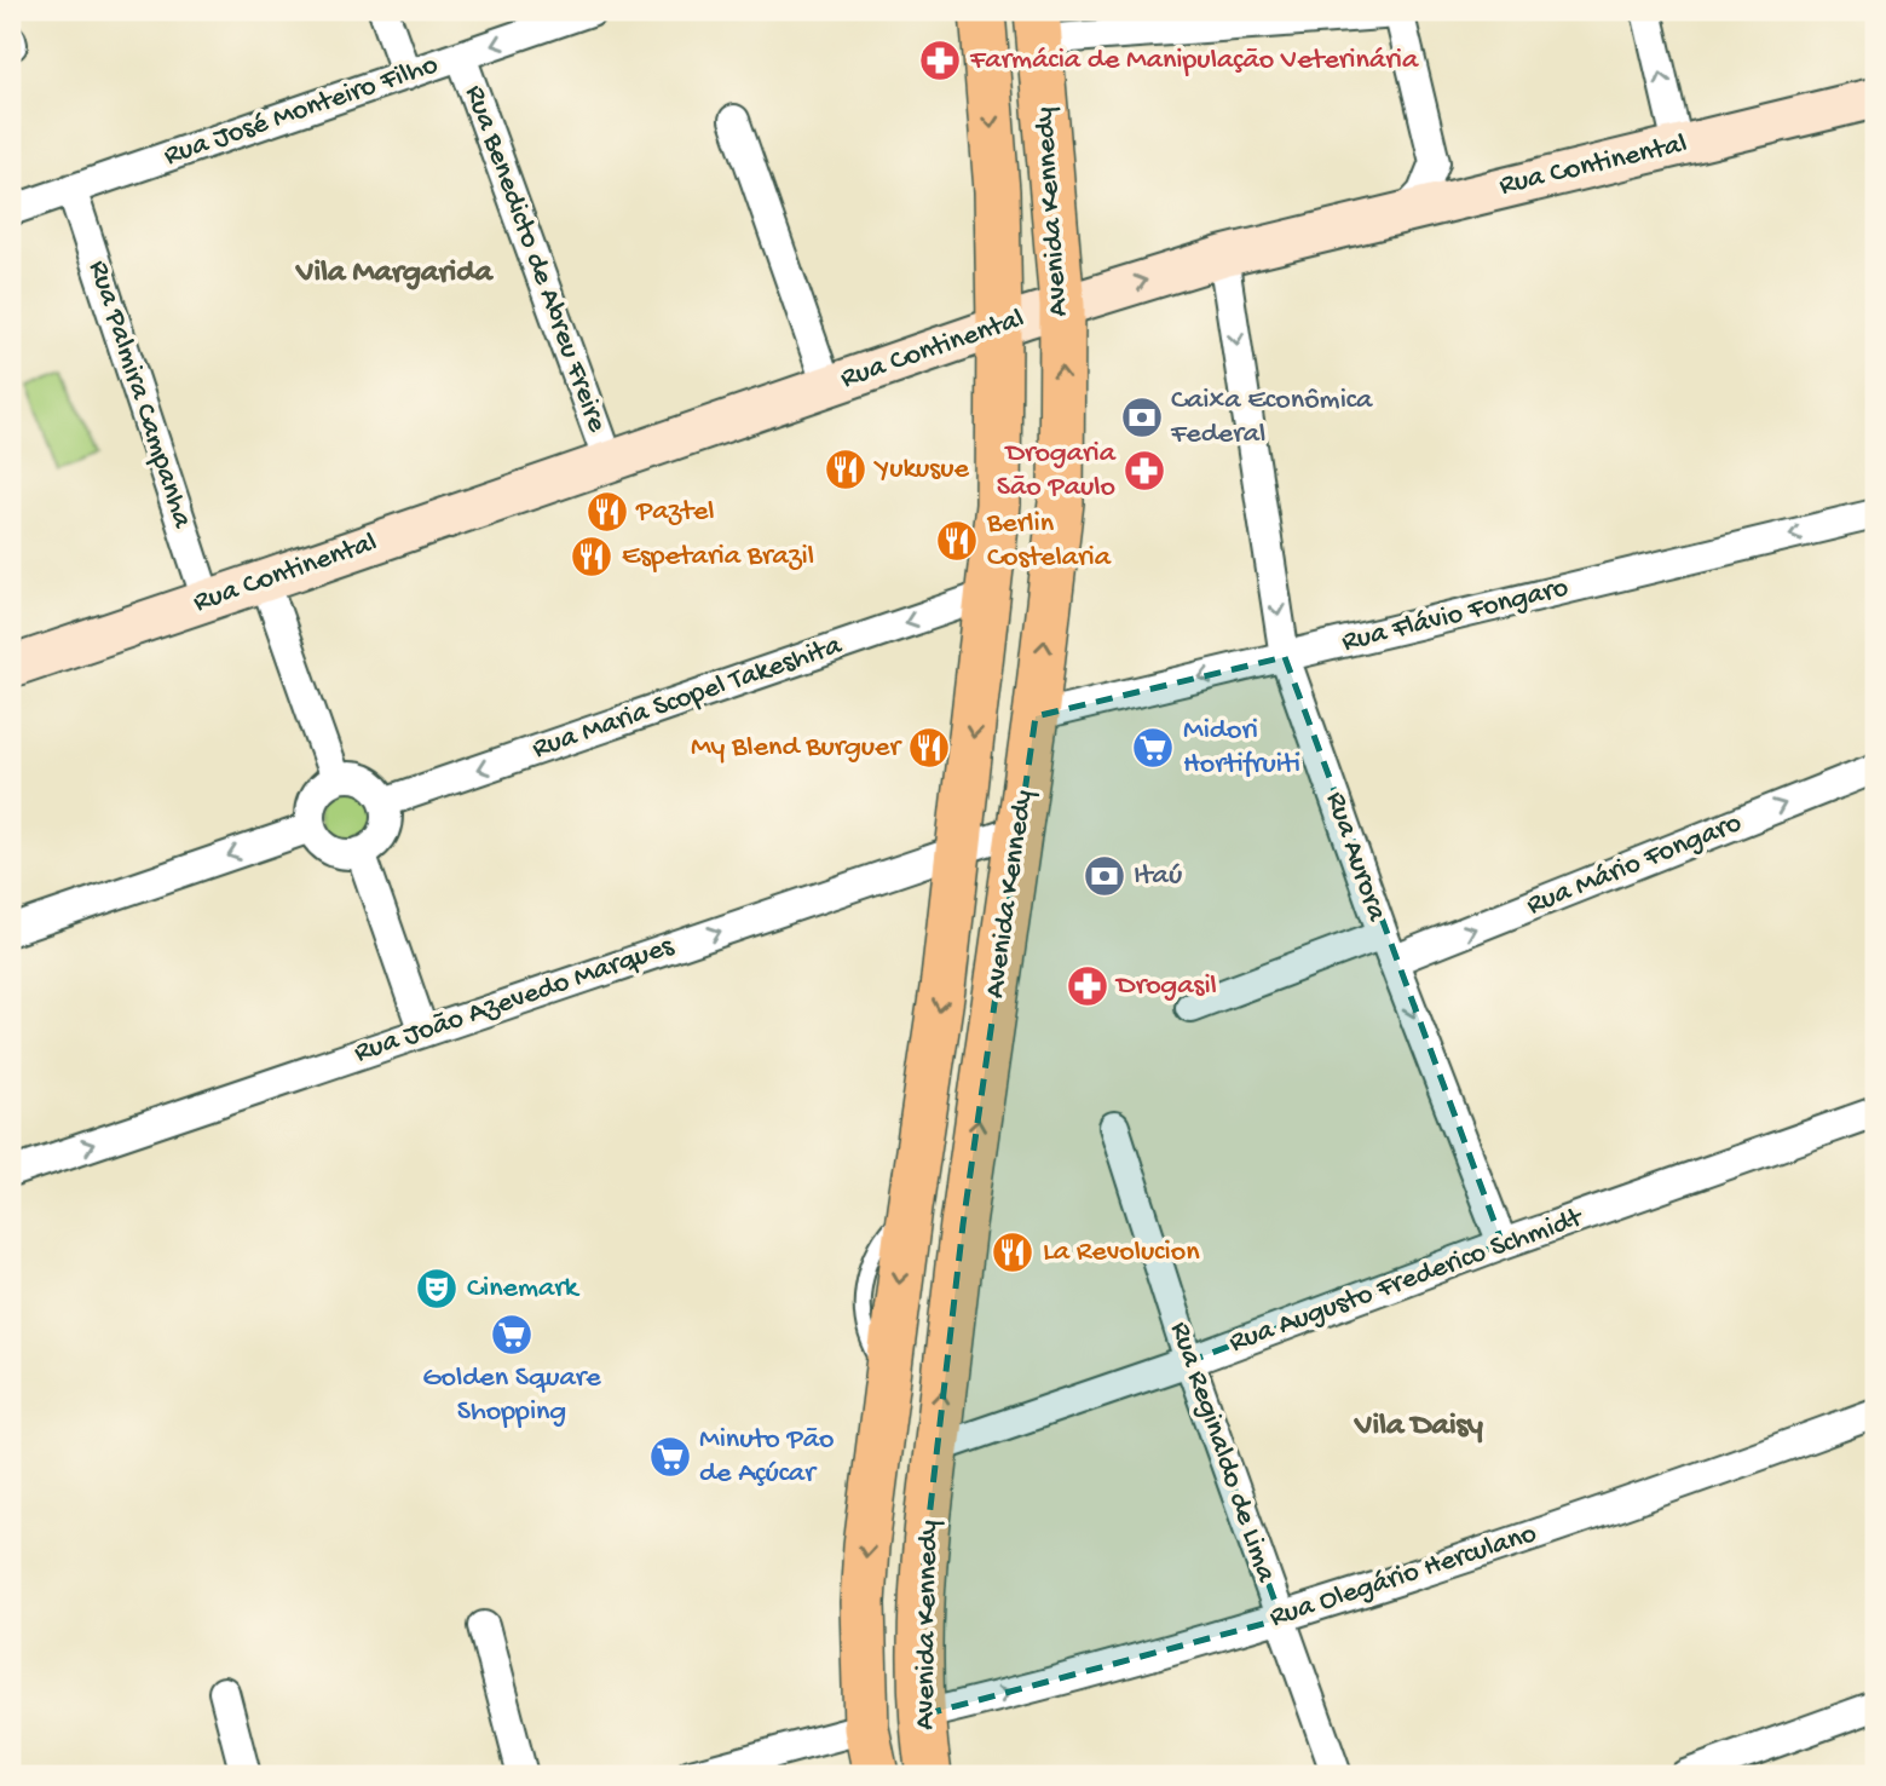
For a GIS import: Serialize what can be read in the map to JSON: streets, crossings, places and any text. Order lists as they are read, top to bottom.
{
  "streets": {
    "main road": ["Avenida Kennedy"],
    "street": [
      "Rua José Monteiro Filho",
      "Rua Continental",
      "Rua Benedicto de Abreu Freire",
      "Rua Palmira Campanha",
      "Rua Flávio Fongaro",
      "Rua Maria Scopel Takeshita",
      "Rua Aurora",
      "Rua Mário Fongaro",
      "Rua João Azevedo Marques",
      "Rua Augusto Frederico Schmidt",
      "Rua Reginaldo de Lima",
      "Rua Olegário Herculano"
    ]
  },
  "crossings": [
    ["Rua José Monteiro Filho", "Rua Benedicto de Abreu Freire"],
    ["Rua José Monteiro Filho", "Rua Palmira Campanha"],
    ["Rua Continental", "Avenida Kennedy"],
    ["Rua Continental", "Rua Benedicto de Abreu Freire"],
    ["Rua Continental", "Rua Palmira Campanha"],
    ["Rua Continental", "Rua Aurora"],
    ["Avenida Kennedy", "Rua Flávio Fongaro"],
    ["Avenida Kennedy", "Rua Maria Scopel Takeshita"],
    ["Avenida Kennedy", "Rua João Azevedo Marques"],
    ["Avenida Kennedy", "Rua Augusto Frederico Schmidt"],
    ["Avenida Kennedy", "Rua Olegário Herculano"],
    ["Rua Flávio Fongaro", "Rua Aurora"],
    ["Rua Aurora", "Rua Mário Fongaro"],
    ["Rua Aurora", "Rua Augusto Frederico Schmidt"],
    ["Rua Augusto Frederico Schmidt", "Rua Reginaldo de Lima"],
    ["Rua Reginaldo de Lima", "Rua Olegário Herculano"]
  ],
  "one_way": [
    "Rua Flávio Fongaro",
    "Rua Maria Scopel Takeshita",
    "Rua Aurora",
    "Rua Mário Fongaro",
    "Rua Olegário Herculano"
  ],
  "districts": ["Vila Margarida", "Vila Daisy"],
  "places": {
    "pharmacy": ["Farmácia de Manipulação Veterinária", "Drogaria São Paulo", "Drogasil"],
    "bank": ["Caixa Econômica Federal", "Itaú"],
    "restaurant": [
      "Yukusue",
      "Paztel",
      "Berlin Costelaria",
      "Espetaria Brazil",
      "My Blend Burguer",
      "La Revolucion"
    ],
    "supermarket": ["Midori Hortifruiti", "Golden Square Shopping", "Minuto Pão de Açúcar"],
    "theatre": ["Cinemark"]
  }
}
